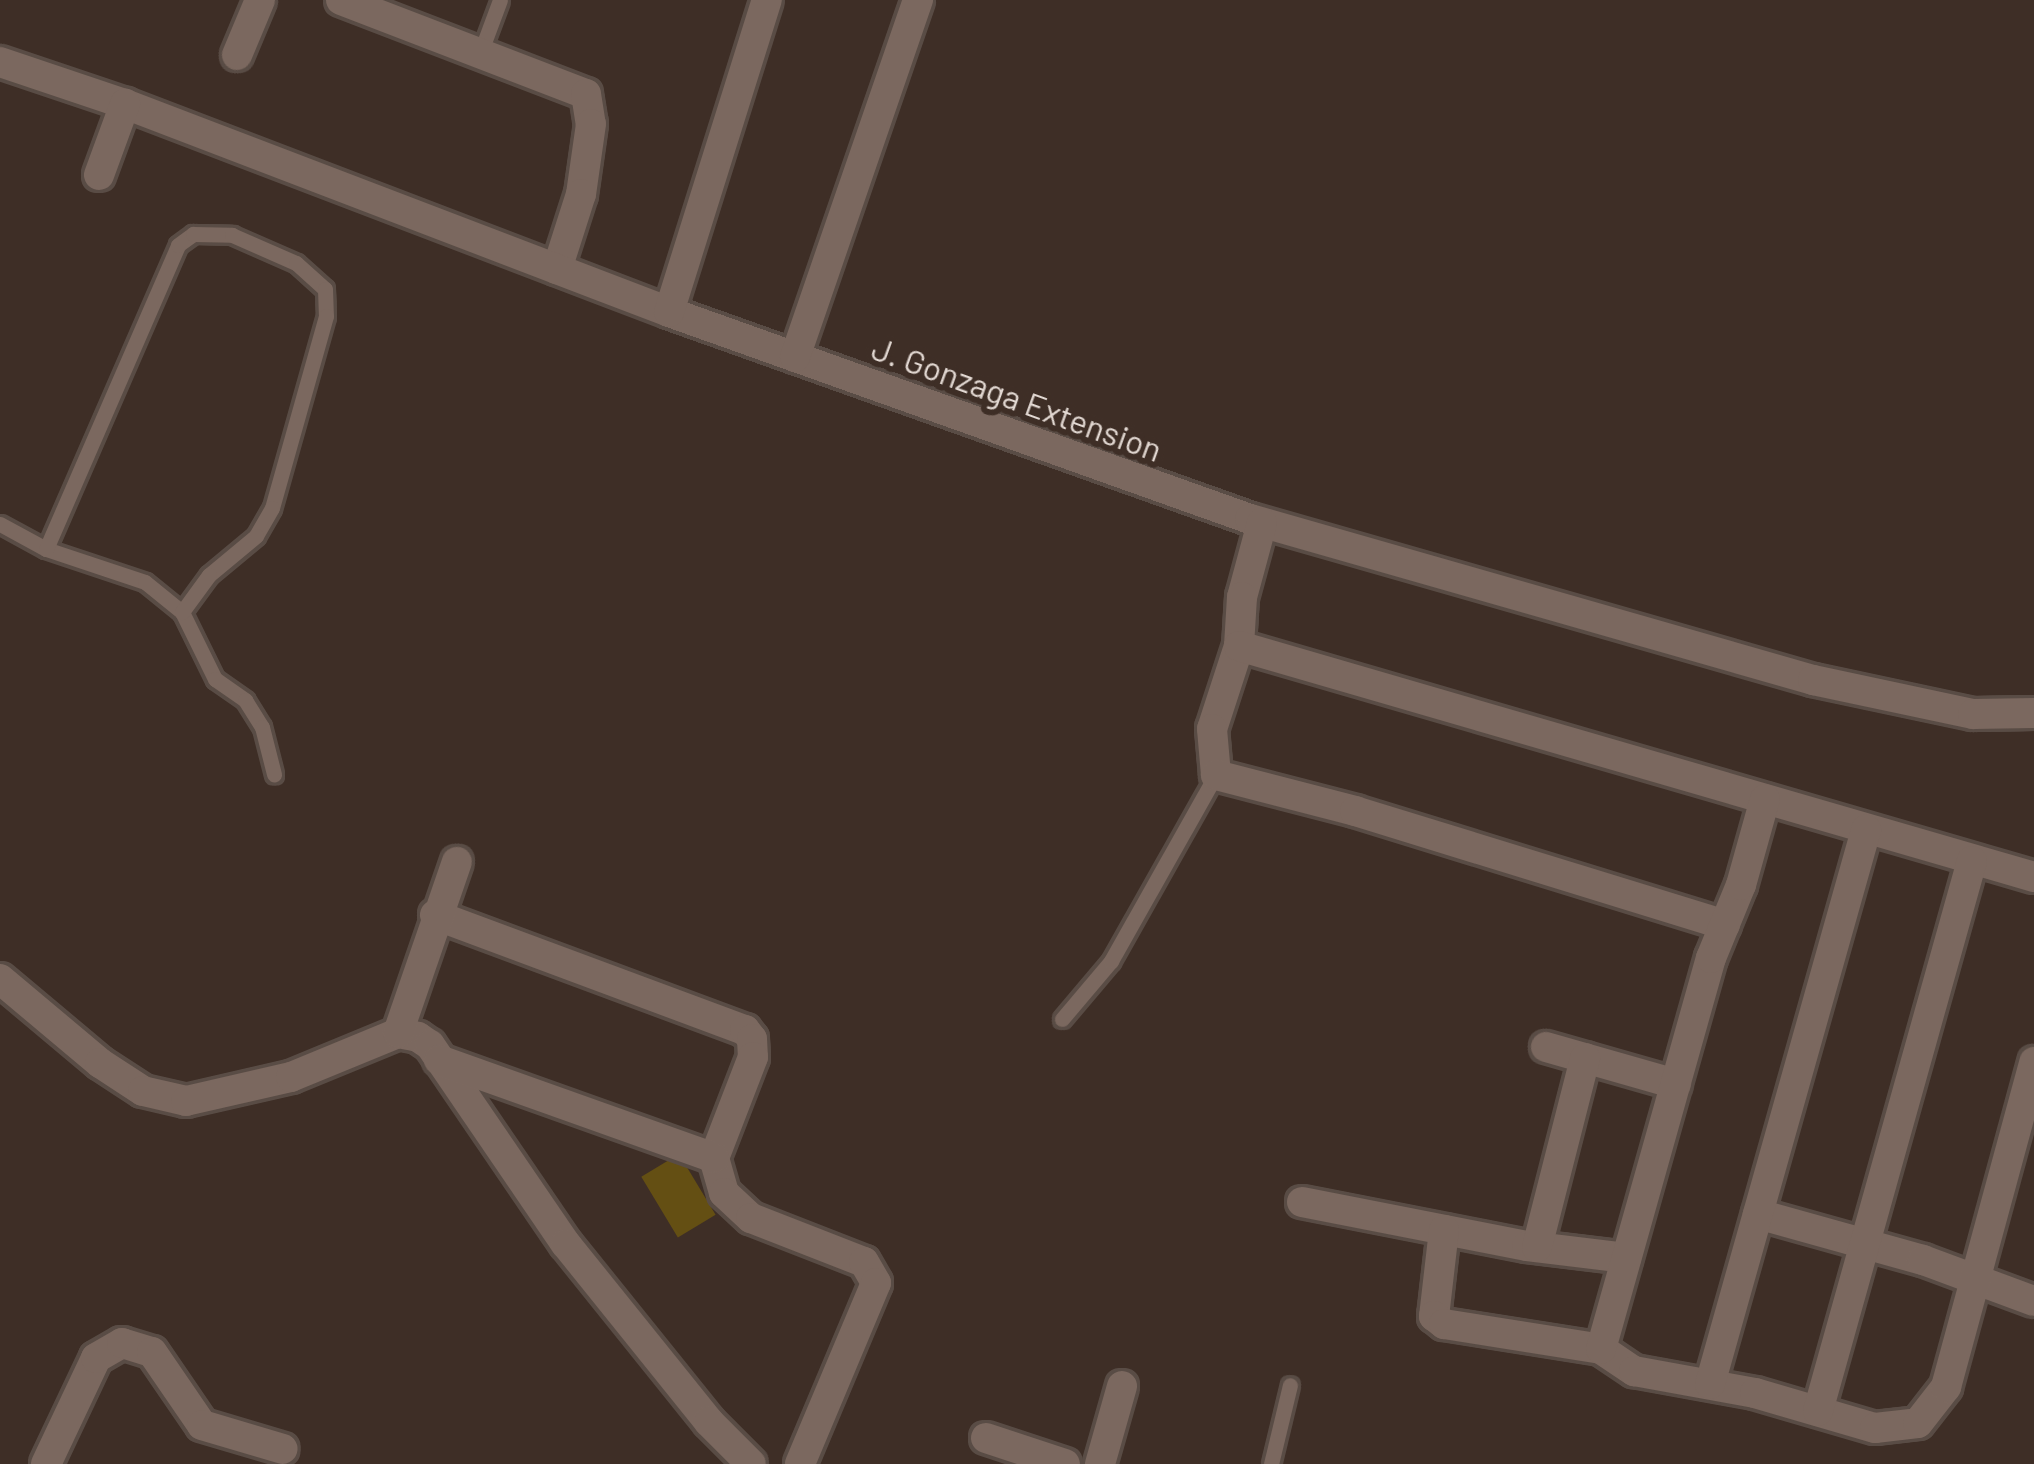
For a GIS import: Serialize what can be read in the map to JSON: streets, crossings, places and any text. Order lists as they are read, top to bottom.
{
  "streets": {
    "street": ["J. Gonzaga Extension"]
  }
}
